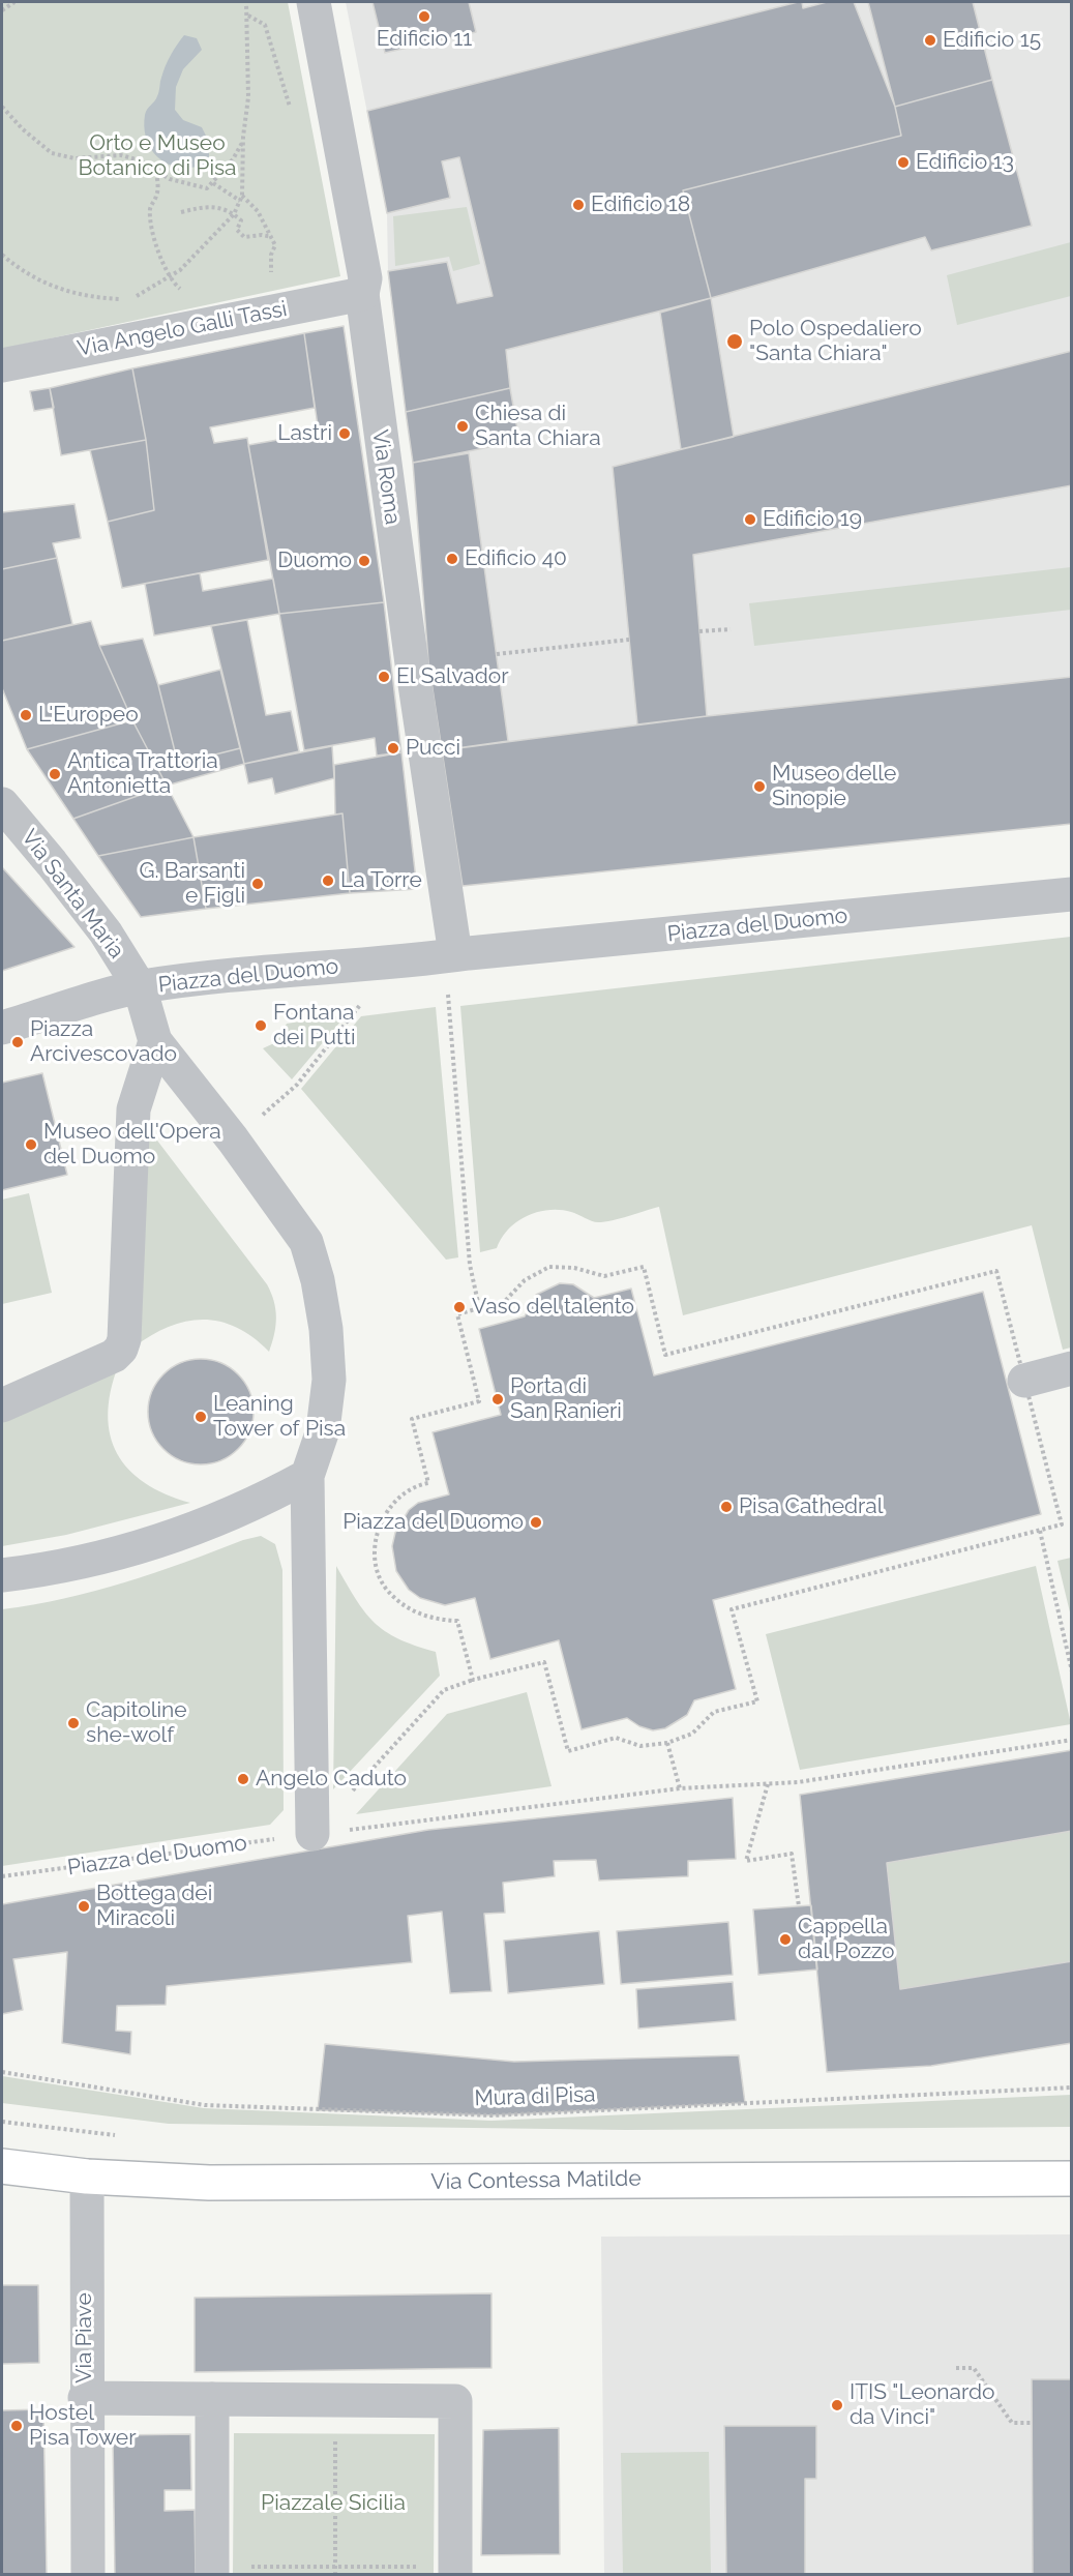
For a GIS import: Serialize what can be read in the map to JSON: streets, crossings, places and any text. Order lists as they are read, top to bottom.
{
  "streets": {
    "main road": ["Via Contessa Matilde"],
    "street": [
      "Via Angelo Galli Tassi",
      "Via Roma",
      "Via Santa Maria",
      "Piazza del Duomo",
      "Via Piave"
    ],
    "path": ["Mura di Pisa"]
  },
  "crossings": [
    ["Via Angelo Galli Tassi", "Via Roma"],
    ["Via Roma", "Piazza del Duomo"],
    ["Via Santa Maria", "Piazza del Duomo"],
    ["Via Contessa Matilde", "Via Piave"]
  ],
  "parks": ["Orto e Museo Botanico di Pisa", "Piazzale Sicilia"],
  "places": [
    "Edificio 11",
    "Edificio 15",
    "Edificio 13",
    "Edificio 18",
    "Polo Ospedaliero \"Santa Chiara\"",
    "Chiesa di Santa Chiara",
    "Lastri",
    "Edificio 19",
    "Edificio 40",
    "Duomo",
    "El Salvador",
    "L'Europeo",
    "Pucci",
    "Antica Trattoria Antonietta",
    "Museo delle Sinopie",
    "La Torre",
    "G. Barsanti e Figli",
    "Fontana dei Putti",
    "Piazza Arcivescovado",
    "Museo dell'Opera del Duomo",
    "Vaso del talento",
    "Porta di San Ranieri",
    "Leaning Tower of Pisa",
    "Pisa Cathedral",
    "Piazza del Duomo",
    "Capitoline she-wolf",
    "Angelo Caduto",
    "Bottega dei Miracoli",
    "Cappella dal Pozzo",
    "ITIS \"Leonardo da Vinci\"",
    "Hostel Pisa Tower"
  ]
}
